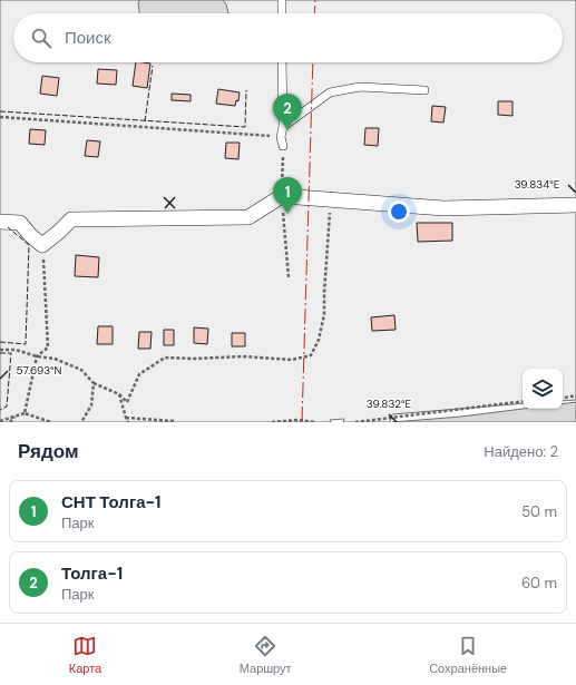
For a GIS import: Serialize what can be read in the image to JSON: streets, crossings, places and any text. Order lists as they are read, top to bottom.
{
  "page": {
    "search": "Поиск",
    "pins": ["2", "1"],
    "heading": ["Рядом", "Найдено: 2"],
    "list": [
      {
        "mark": "1",
        "name": "СНТ Толга-1",
        "note": "Парк",
        "value": "50 m"
      },
      {
        "mark": "2",
        "name": "Толга-1",
        "note": "Парк",
        "value": "60 m"
      }
    ],
    "nav": ["Карта", "Маршрут", "Сохранённые"]
  },
  "coordinates": ["39.834°E", "57.693°N", "39.832°E"]
}
